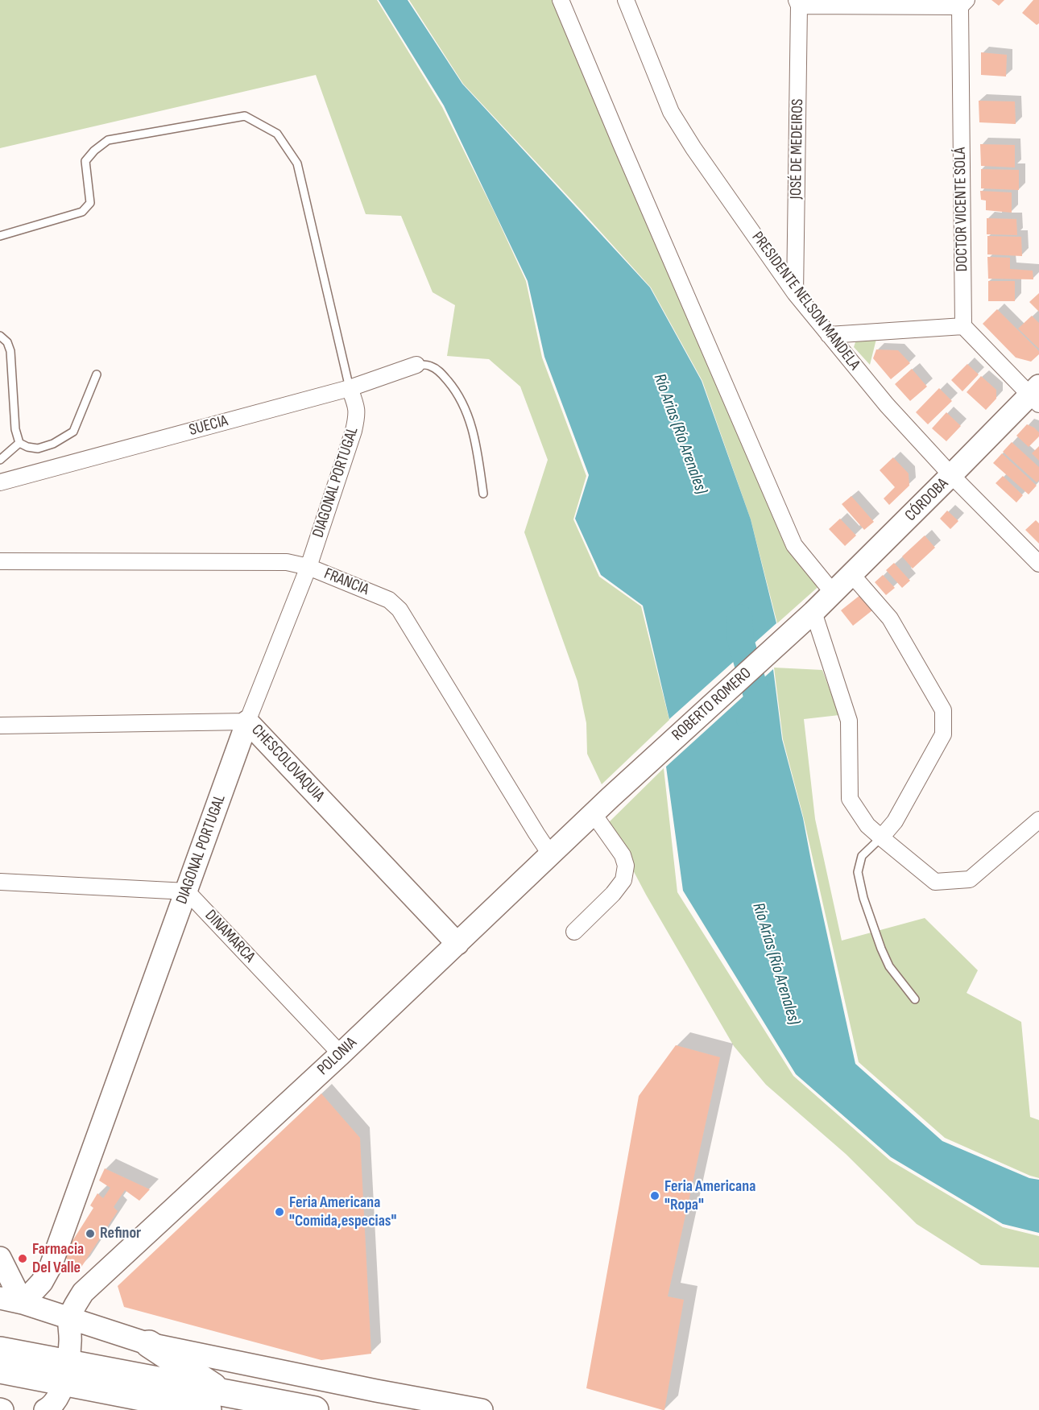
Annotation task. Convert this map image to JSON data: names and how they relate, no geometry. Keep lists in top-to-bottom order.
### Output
{
  "streets": {
    "main road": [
      "DIAGONAL PORTUGAL",
      "CÓRDOBA",
      "ROBERTO ROMERO",
      "CHESCOLOVAQUIA",
      "POLONIA"
    ],
    "street": [
      "JOSÉ DE MEDEIROS",
      "DOCTOR VICENTE SOLÁ",
      "PRESIDENTE NELSON MANDELA",
      "SUECIA",
      "FRANCIA",
      "DINAMARCA"
    ]
  },
  "crossings": [
    ["JOSÉ DE MEDEIROS", "PRESIDENTE NELSON MANDELA"],
    ["PRESIDENTE NELSON MANDELA", "CÓRDOBA"],
    ["SUECIA", "DIAGONAL PORTUGAL"],
    ["DIAGONAL PORTUGAL", "FRANCIA"],
    ["DIAGONAL PORTUGAL", "CHESCOLOVAQUIA"],
    ["DIAGONAL PORTUGAL", "DINAMARCA"],
    ["CÓRDOBA", "ROBERTO ROMERO"],
    ["FRANCIA", "POLONIA"],
    ["ROBERTO ROMERO", "POLONIA"],
    ["CHESCOLOVAQUIA", "POLONIA"],
    ["DINAMARCA", "POLONIA"]
  ],
  "water": ["Río Arias (Río Arenales)"],
  "places": [
    "Feria Americana \"Ropa\"",
    "Feria Americana \"Comida,especias\"",
    "Refinor",
    "Farmacia Del Valle"
  ]
}
